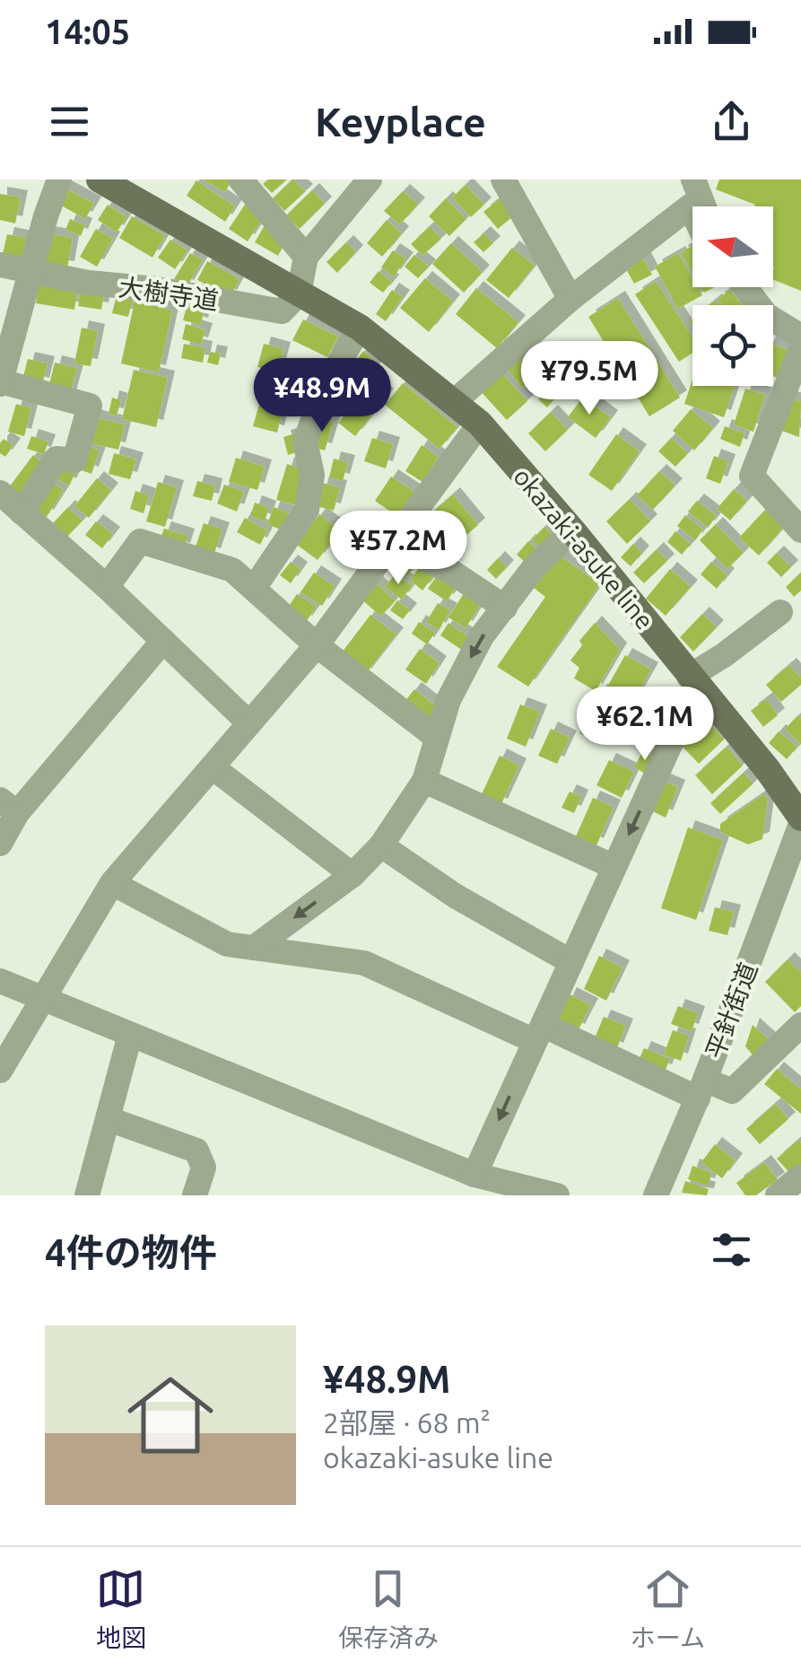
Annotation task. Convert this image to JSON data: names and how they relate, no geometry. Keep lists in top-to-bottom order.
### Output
{
  "streets": {
    "main road": ["okazaki-asuke line"],
    "street": ["大樹寺道", "平針街道"]
  },
  "crossings": [
    ["大樹寺道", "okazaki-asuke line"],
    ["okazaki-asuke line", "平針街道"]
  ],
  "north": "left",
  "page": {
    "status": "14:05",
    "header": "Keyplace",
    "price": [
      "¥79.5M",
      "¥48.9M",
      "¥57.2M",
      "¥62.1M"
    ],
    "heading": "4件の物件",
    "list": [
      {
        "name": "¥48.9M",
        "note": "2部屋 · 68 m² · okazaki-asuke line"
      }
    ],
    "tabs": ["地図", "保存済み", "ホーム"]
  }
}
